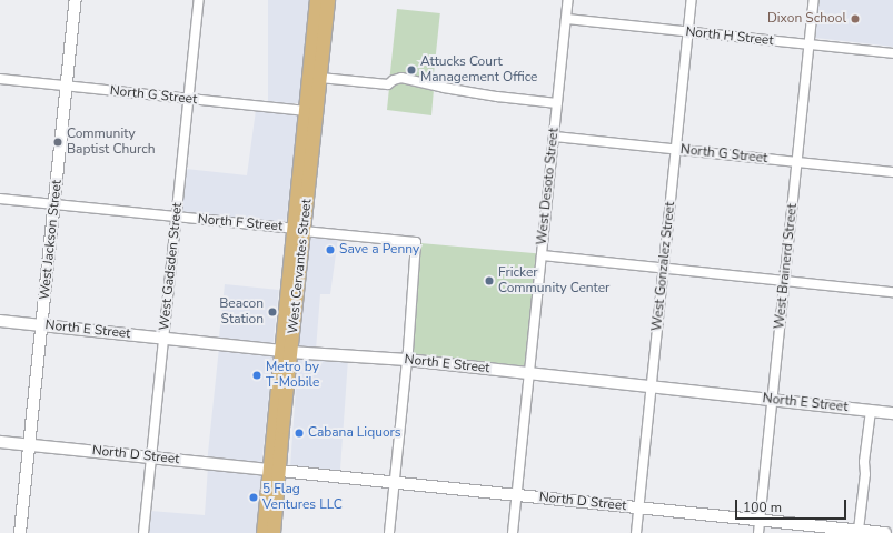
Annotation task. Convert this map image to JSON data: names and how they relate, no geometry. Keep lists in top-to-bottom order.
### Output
{
  "streets": {
    "main road": ["West Cervantes Street"],
    "street": [
      "North H Street",
      "North G Street",
      "West Desoto Street",
      "North F Street",
      "West Jackson Street",
      "West Gadsden Street",
      "West Gonzalez Street",
      "West Brainerd Street",
      "North E Street",
      "North D Street"
    ]
  },
  "crossings": [
    ["North H Street", "West Desoto Street"],
    ["North H Street", "West Gonzalez Street"],
    ["North H Street", "West Brainerd Street"],
    ["North G Street", "West Desoto Street"],
    ["North G Street", "West Jackson Street"],
    ["North G Street", "West Gadsden Street"],
    ["North G Street", "West Cervantes Street"],
    ["North G Street", "West Gonzalez Street"],
    ["North G Street", "West Brainerd Street"],
    ["West Desoto Street", "North E Street"],
    ["West Desoto Street", "North D Street"],
    ["North F Street", "West Jackson Street"],
    ["North F Street", "West Gadsden Street"],
    ["North F Street", "West Cervantes Street"],
    ["North F Street", "North E Street"],
    ["West Jackson Street", "North E Street"],
    ["West Jackson Street", "North D Street"],
    ["West Gadsden Street", "North E Street"],
    ["West Gadsden Street", "North D Street"],
    ["West Cervantes Street", "North E Street"],
    ["West Cervantes Street", "North D Street"],
    ["West Gonzalez Street", "North E Street"],
    ["West Gonzalez Street", "North D Street"],
    ["West Brainerd Street", "North E Street"],
    ["West Brainerd Street", "North D Street"]
  ],
  "places": [
    "Dixon School",
    "Attucks Court Management Office",
    "Community Baptist Church",
    "Save a Penny",
    "Fricker Community Center",
    "Beacon Station",
    "Metro by T-Mobile",
    "Cabana Liquors",
    "5 Flag Ventures LLC"
  ],
  "scale_bar": "100 m"
}
